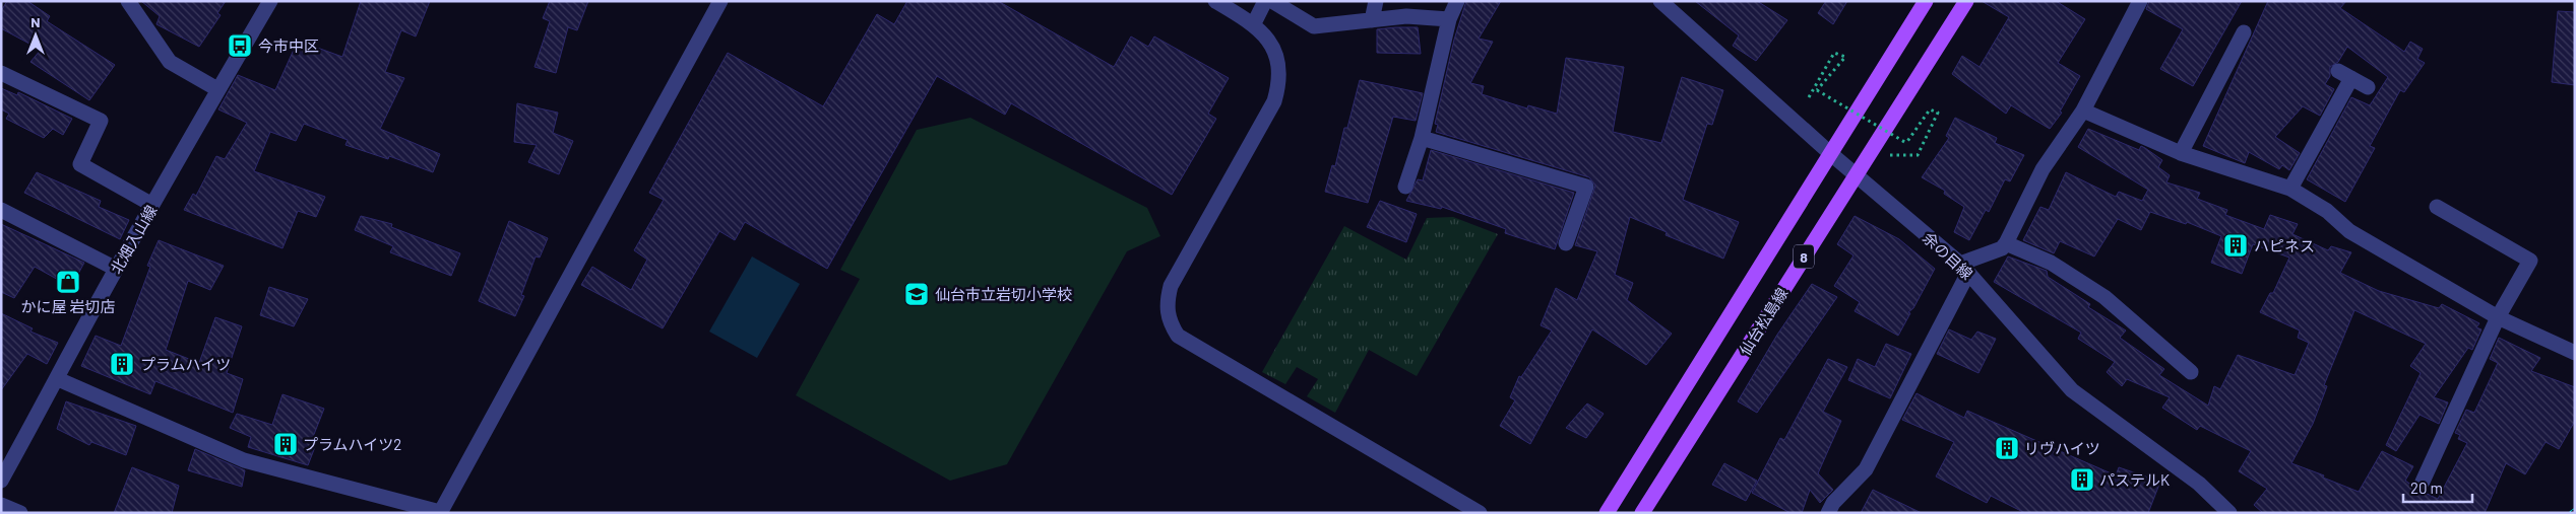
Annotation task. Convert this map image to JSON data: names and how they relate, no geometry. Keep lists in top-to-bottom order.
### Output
{
  "streets": {
    "main road": ["8", "仙台松島線"],
    "street": ["北畑入山線", "余の目線"]
  },
  "crossings": [
    ["余の目線", "仙台松島線"]
  ],
  "places": {
    "bus stop": ["今市中区"],
    "building": [
      "ハピネス",
      "プラムハイツ",
      "プラムハイツ2",
      "リヴハイツ",
      "パステルK"
    ],
    "shop": ["かに屋 岩切店"],
    "school or university": ["仙台市立岩切小学校"]
  },
  "scale_bar": "20 m",
  "north": "top"
}
